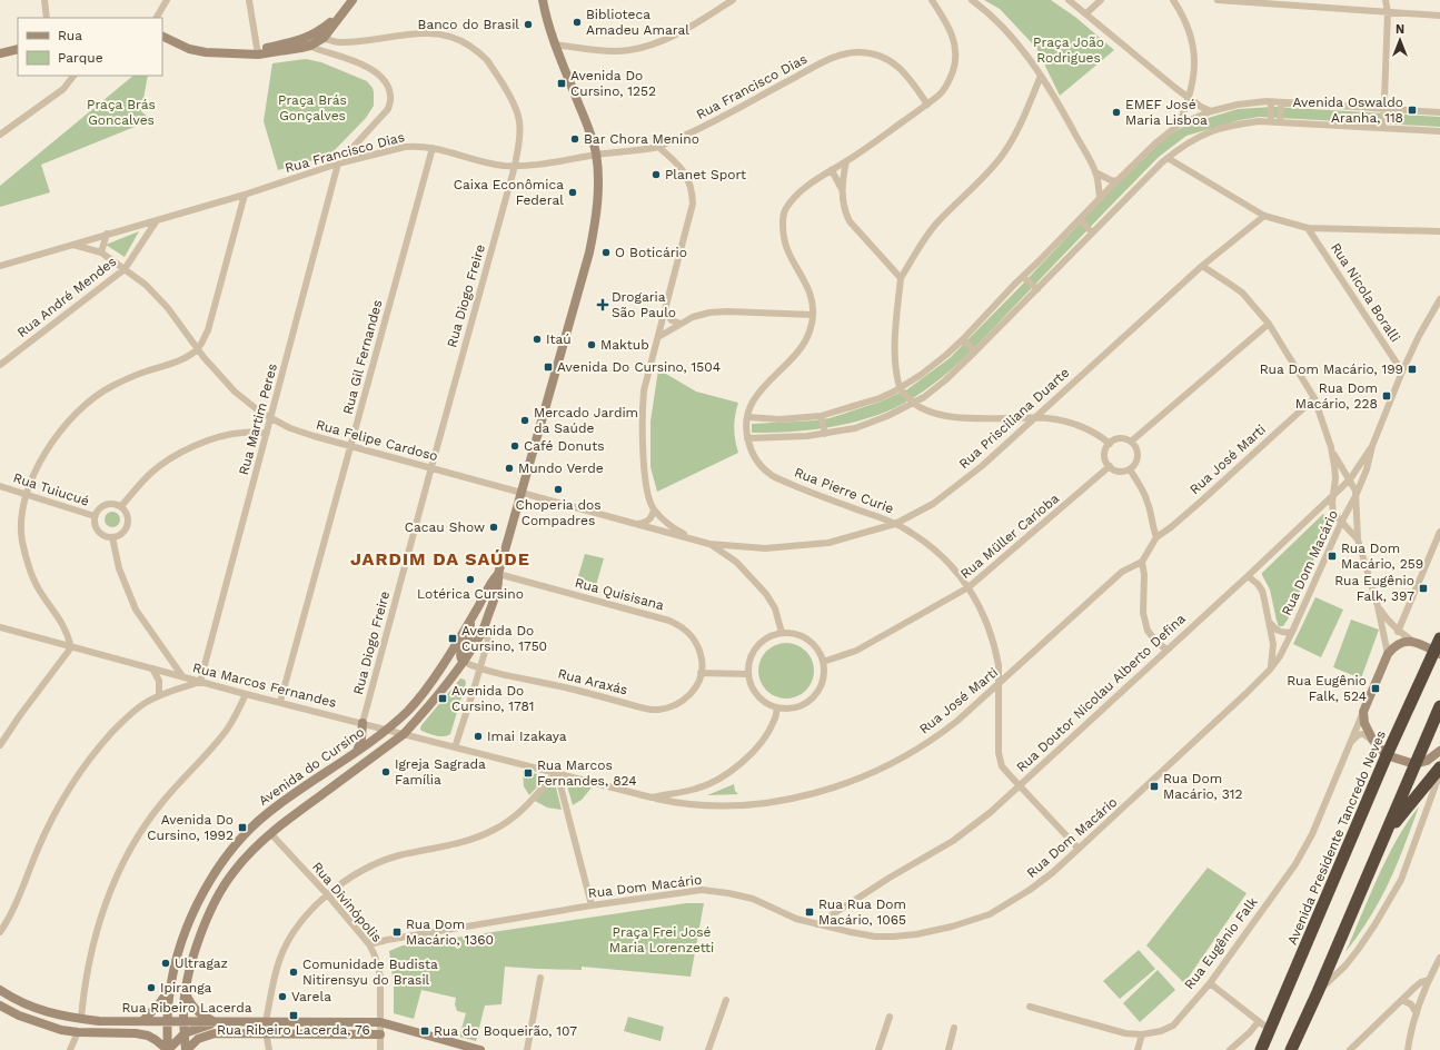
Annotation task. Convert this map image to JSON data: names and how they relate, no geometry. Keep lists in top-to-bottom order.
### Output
{
  "streets": {
    "highway": ["Avenida Presidente Tancredo Neves"],
    "main road": ["Avenida do Cursino", "Rua Eugênio Falk", "Rua Ribeiro Lacerda"],
    "street": [
      "Rua Francisco Dias",
      "Rua Nicola Boralli",
      "Rua Diogo Freire",
      "Rua André Mendes",
      "Rua Gil Fernandes",
      "Rua Prisciliana Duarte",
      "Rua Martim Peres",
      "Rua Felipe Cardoso",
      "Rua José Marti",
      "Rua Tuiucué",
      "Rua Pierre Curie",
      "Rua Müller Carioba",
      "Rua Dom Macário",
      "Rua Quisisana",
      "Rua Araxás",
      "Rua Marcos Fernandes",
      "Rua Doutor Nicolau Alberto Defina",
      "Rua Divinópolis"
    ]
  },
  "crossings": [
    ["Rua Francisco Dias", "Rua Diogo Freire"],
    ["Rua Francisco Dias", "Rua André Mendes"],
    ["Rua Francisco Dias", "Rua Gil Fernandes"],
    ["Rua Francisco Dias", "Rua Martim Peres"],
    ["Rua Francisco Dias", "Rua Felipe Cardoso"],
    ["Rua Francisco Dias", "Rua Pierre Curie"],
    ["Rua Francisco Dias", "Avenida do Cursino"],
    ["Rua Nicola Boralli", "Rua Dom Macário"],
    ["Rua Diogo Freire", "Rua Felipe Cardoso"],
    ["Rua Diogo Freire", "Rua Marcos Fernandes"],
    ["Rua André Mendes", "Rua Felipe Cardoso"],
    ["Rua Gil Fernandes", "Rua Felipe Cardoso"],
    ["Rua Gil Fernandes", "Rua Marcos Fernandes"],
    ["Rua Prisciliana Duarte", "Rua Felipe Cardoso"],
    ["Rua Prisciliana Duarte", "Rua Pierre Curie"],
    ["Rua Martim Peres", "Rua Felipe Cardoso"],
    ["Rua Martim Peres", "Rua Marcos Fernandes"],
    ["Rua Felipe Cardoso", "Rua Müller Carioba"],
    ["Rua Felipe Cardoso", "Rua Marcos Fernandes"],
    ["Rua Felipe Cardoso", "Avenida do Cursino"],
    ["Rua José Marti", "Rua Pierre Curie"],
    ["Rua José Marti", "Rua Marcos Fernandes"],
    ["Rua Pierre Curie", "Rua Müller Carioba"],
    ["Rua Pierre Curie", "Rua Dom Macário"],
    ["Rua Pierre Curie", "Rua Doutor Nicolau Alberto Defina"],
    ["Rua Müller Carioba", "Rua Marcos Fernandes"],
    ["Rua Dom Macário", "Rua Doutor Nicolau Alberto Defina"],
    ["Rua Dom Macário", "Rua Divinópolis"],
    ["Rua Quisisana", "Rua Araxás"],
    ["Rua Quisisana", "Avenida do Cursino"],
    ["Rua Araxás", "Avenida do Cursino"],
    ["Rua Marcos Fernandes", "Avenida do Cursino"],
    ["Avenida do Cursino", "Rua Divinópolis"],
    ["Avenida do Cursino", "Rua Ribeiro Lacerda"],
    ["Rua Divinópolis", "Rua Ribeiro Lacerda"]
  ],
  "districts": ["JARDIM DA SAÚDE"],
  "parks": [
    "Praça João Rodrigues",
    "Praça Brás Gonçalves",
    "Praça Brás Goncalves",
    "Praça Frei José Maria Lorenzetti"
  ],
  "places": {
    "other": [
      "Biblioteca Amadeu Amaral",
      "Banco do Brasil",
      "EMEF José Maria Lisboa",
      "Bar Chora Menino",
      "Planet Sport",
      "Caixa Econômica Federal",
      "O Boticário",
      "Itaú",
      "Maktub",
      "Mercado Jardim da Saúde",
      "Café Donuts",
      "Mundo Verde",
      "Choperia dos Compadres",
      "Cacau Show",
      "Lotérica Cursino",
      "Imai Izakaya",
      "Igreja Sagrada Família",
      "Ultragaz",
      "Comunidade Budista Nitirensyu do Brasil",
      "Ipiranga",
      "Varela"
    ],
    "transit": [
      "Avenida Do Cursino, 1252",
      "Avenida Oswaldo Aranha, 118",
      "Avenida Do Cursino, 1504",
      "Rua Dom Macário, 199",
      "Rua Dom Macário, 228",
      "Rua Dom Macário, 259",
      "Rua Eugênio Falk, 397",
      "Avenida Do Cursino, 1750",
      "Rua Eugênio Falk, 524",
      "Avenida Do Cursino, 1781",
      "Rua Marcos Fernandes, 824",
      "Rua Dom Macário, 312",
      "Avenida Do Cursino, 1992",
      "Rua Rua Dom Macário, 1065",
      "Rua Dom Macário, 1360",
      "Rua Ribeiro Lacerda, 76",
      "Rua do Boqueirão, 107"
    ],
    "health": ["Drogaria São Paulo"]
  },
  "legend": ["Rua", "Parque"],
  "north": "top"
}
